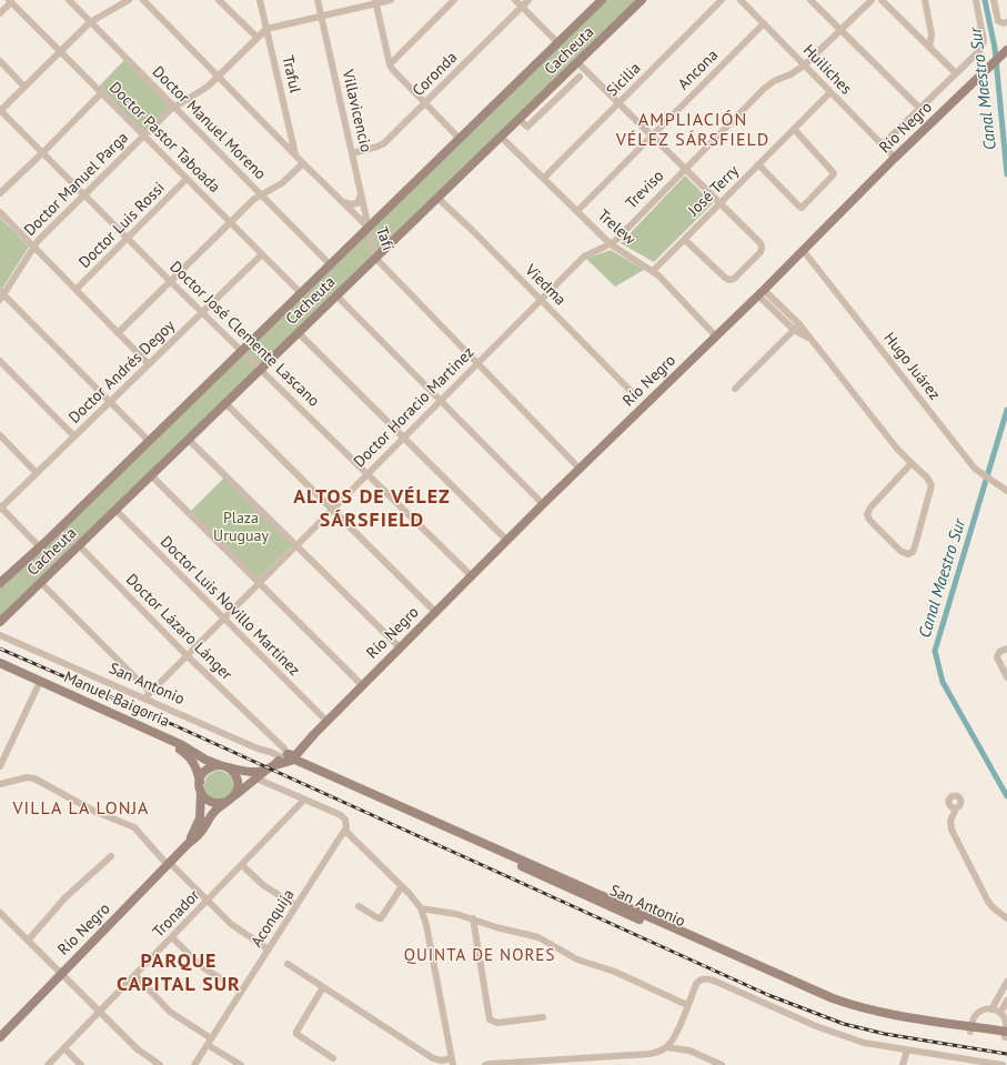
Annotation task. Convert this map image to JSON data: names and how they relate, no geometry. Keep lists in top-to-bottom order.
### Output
{
  "streets": {
    "street": [
      "Cacheuta",
      "Ancona",
      "Huiliches",
      "Traful",
      "Coronda",
      "Sicilia",
      "Villavicencio",
      "Doctor Manuel Moreno",
      "Río Negro",
      "Doctor Pastor Taboada",
      "Doctor Manuel Parga",
      "Treviso",
      "José Terry",
      "Doctor Luis Rossi",
      "Trelew",
      "Tafí",
      "Viedma",
      "Doctor José Clemente Lascano",
      "Hugo Juárez",
      "Doctor Andrés Degoy",
      "Doctor Horacio Martinez",
      "Doctor Luis Novillo Martínez",
      "Doctor Lázaro Lánger",
      "San Antonio",
      "Manuel Baigorria",
      "Tronador",
      "Aconquija"
    ]
  },
  "crossings": [
    ["Cacheuta", "Villavicencio"],
    ["Cacheuta", "Doctor Manuel Moreno"],
    ["Cacheuta", "Doctor Pastor Taboada"],
    ["Cacheuta", "Trelew"],
    ["Cacheuta", "Tafí"],
    ["Cacheuta", "Viedma"],
    ["Cacheuta", "Doctor José Clemente Lascano"],
    ["Cacheuta", "Doctor Luis Novillo Martínez"],
    ["Cacheuta", "Doctor Lázaro Lánger"],
    ["Ancona", "Huiliches"],
    ["Ancona", "Trelew"],
    ["Huiliches", "Río Negro"],
    ["Huiliches", "Treviso"],
    ["Huiliches", "José Terry"],
    ["Traful", "Doctor Manuel Parga"],
    ["Traful", "Tafí"],
    ["Coronda", "Villavicencio"],
    ["Sicilia", "Trelew"],
    ["Villavicencio", "Tafí"],
    ["Doctor Manuel Moreno", "Doctor Manuel Parga"],
    ["Río Negro", "Trelew"],
    ["Río Negro", "Tafí"],
    ["Río Negro", "Doctor José Clemente Lascano"],
    ["Río Negro", "Hugo Juárez"],
    ["Río Negro", "Doctor Luis Novillo Martínez"],
    ["Río Negro", "Doctor Lázaro Lánger"],
    ["Río Negro", "San Antonio"],
    ["Río Negro", "Manuel Baigorria"],
    ["Doctor Pastor Taboada", "Doctor Manuel Parga"],
    ["Doctor Pastor Taboada", "Doctor Luis Rossi"],
    ["Doctor Pastor Taboada", "Doctor Andrés Degoy"],
    ["Doctor Manuel Parga", "Tafí"],
    ["Doctor Manuel Parga", "Doctor José Clemente Lascano"],
    ["Treviso", "Trelew"],
    ["Treviso", "Doctor Horacio Martinez"],
    ["José Terry", "Trelew"],
    ["Doctor Luis Rossi", "Doctor José Clemente Lascano"],
    ["Tafí", "Doctor Horacio Martinez"],
    ["Viedma", "Doctor Horacio Martinez"],
    ["Doctor José Clemente Lascano", "Doctor Andrés Degoy"],
    ["Doctor José Clemente Lascano", "Doctor Horacio Martinez"],
    ["Doctor Horacio Martinez", "Doctor Luis Novillo Martínez"],
    ["Doctor Horacio Martinez", "Doctor Lázaro Lánger"],
    ["Doctor Horacio Martinez", "San Antonio"],
    ["Doctor Lázaro Lánger", "San Antonio"]
  ],
  "districts": [
    "AMPLIACIÓN VÉLEZ SÁRSFIELD",
    "ALTOS DE VÉLEZ SÁRSFIELD",
    "VILLA LA LONJA",
    "QUINTA DE NORES",
    "PARQUE CAPITAL SUR"
  ],
  "water": ["Canal Maestro Sur"],
  "parks": ["Plaza Uruguay"]
}
